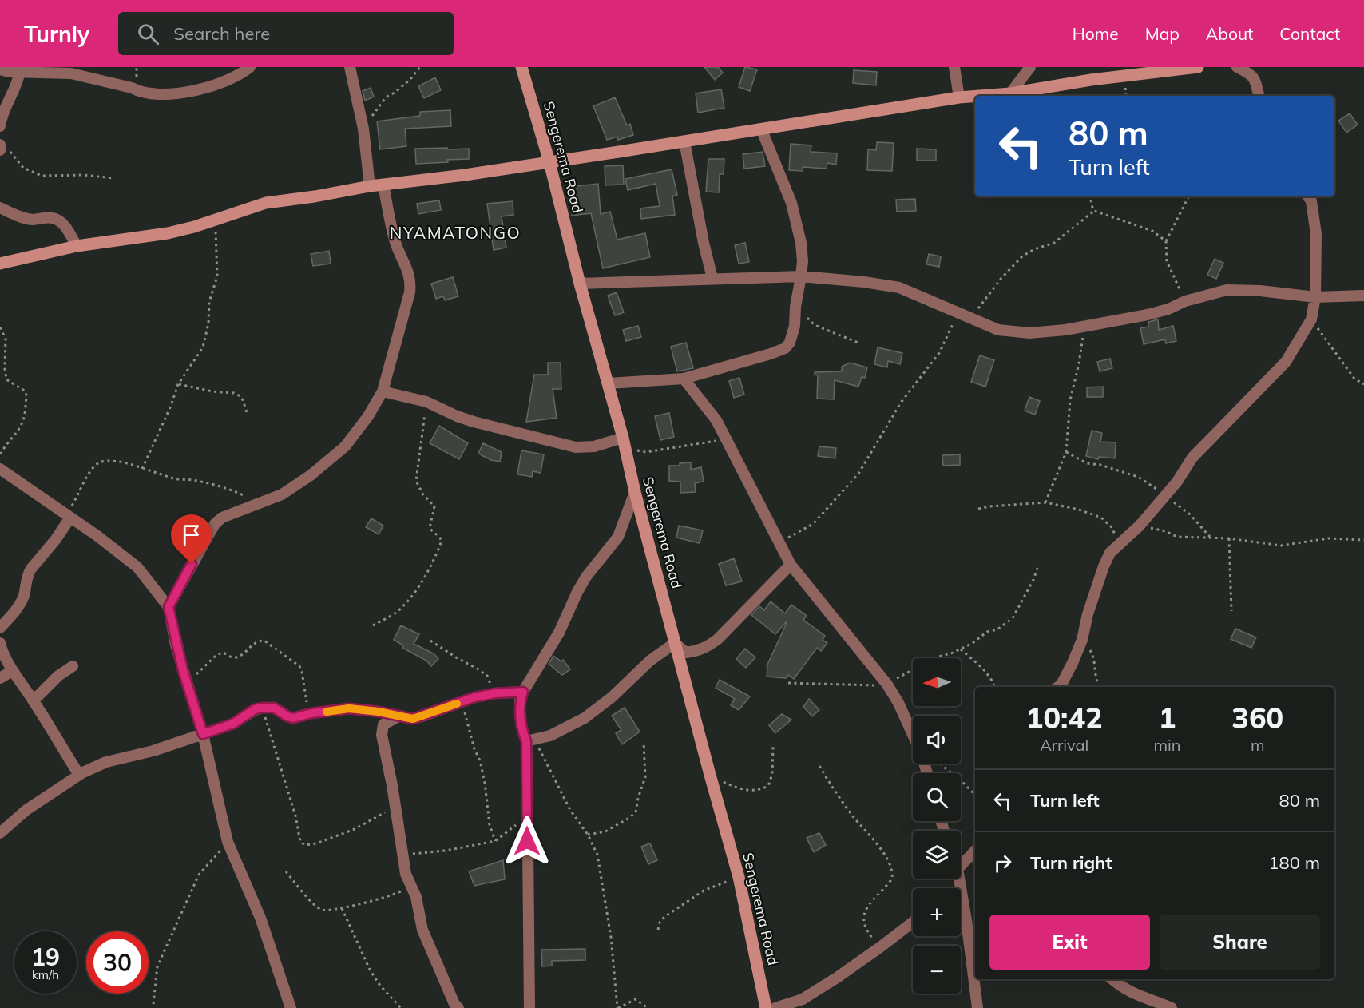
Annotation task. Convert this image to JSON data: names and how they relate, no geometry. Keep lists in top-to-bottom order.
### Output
{
  "streets": {
    "street": ["Sengerema Road"]
  },
  "districts": ["NYAMATONGO"],
  "north": "left",
  "page": {
    "header": "Turnly",
    "search": "Search here",
    "nav": [
      "Home",
      "Map",
      "About",
      "Contact"
    ],
    "turn": ["80 m", "Turn left"],
    "map_buttons": ["+", "−"],
    "eta": [
      "10:42",
      "Arrival",
      "1",
      "min",
      "360",
      "m"
    ],
    "list": [
      {
        "name": "Turn left",
        "value": "80 m"
      },
      {
        "name": "Turn right",
        "value": "180 m"
      }
    ],
    "buttons": ["Exit", "Share"],
    "speed": "19 km/h",
    "limit": "30"
  }
}
